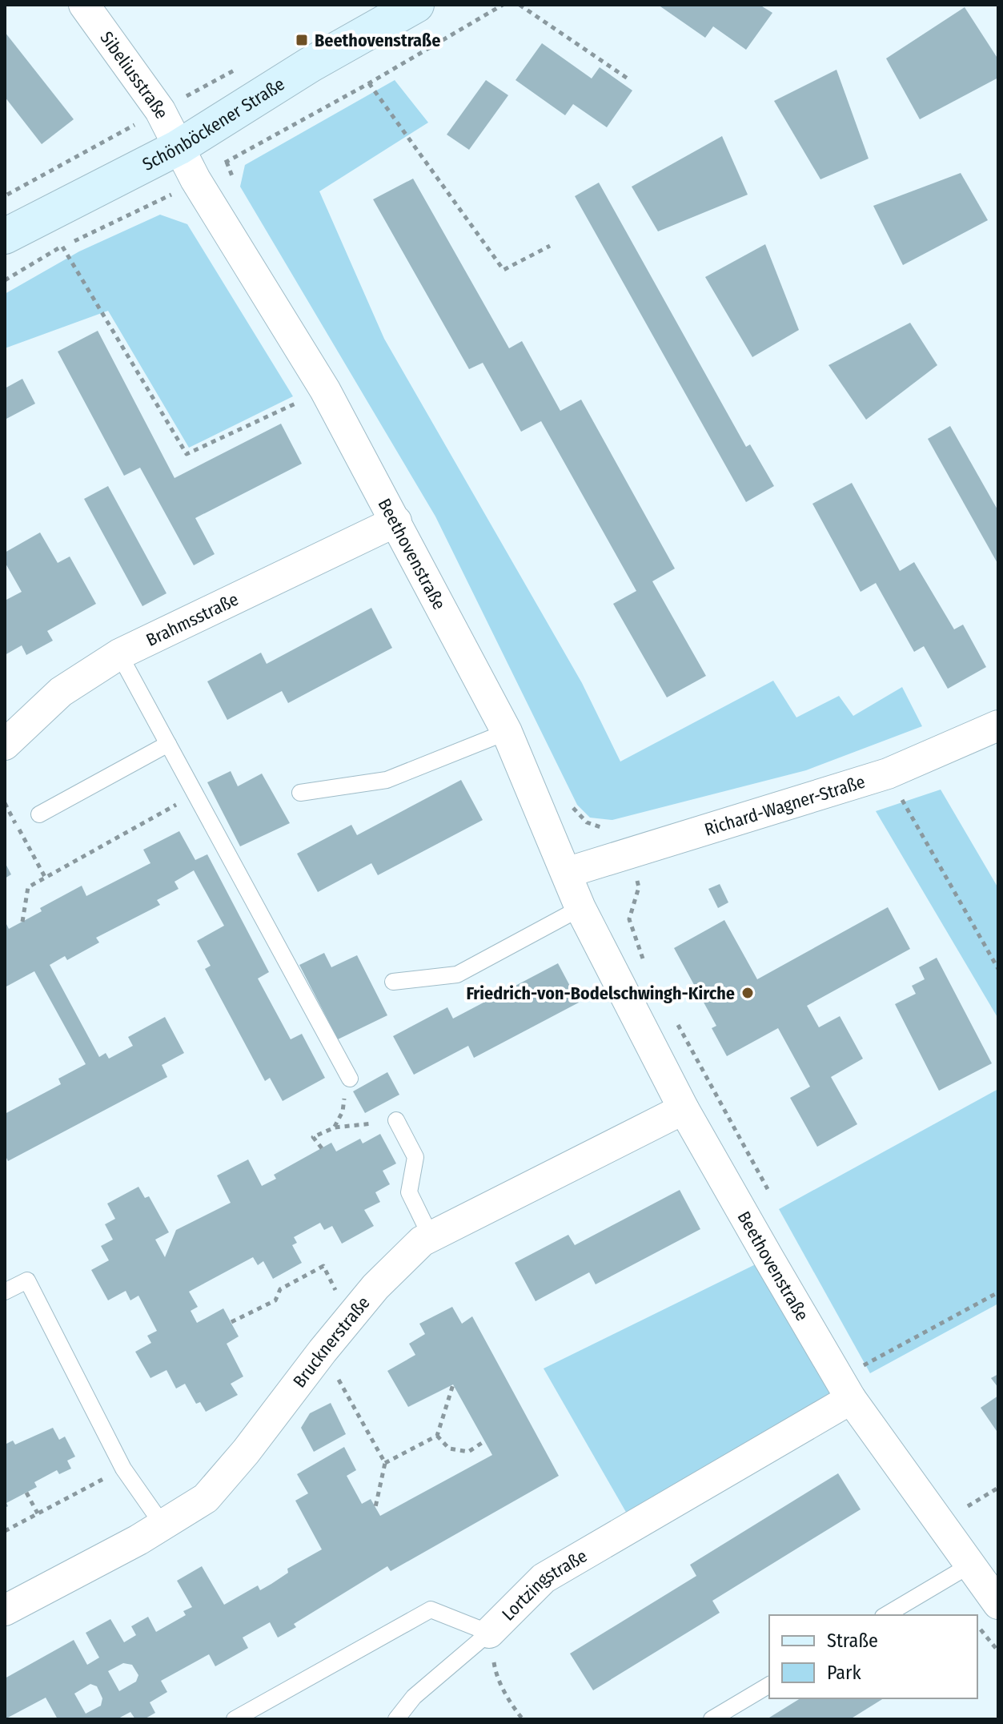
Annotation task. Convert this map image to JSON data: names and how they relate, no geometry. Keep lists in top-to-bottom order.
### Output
{
  "streets": {
    "main road": ["Schönböckener Straße"],
    "street": [
      "Sibeliusstraße",
      "Beethovenstraße",
      "Brahmsstraße",
      "Richard-Wagner-Straße",
      "Brucknerstraße",
      "Lortzingstraße"
    ]
  },
  "crossings": [
    ["Sibeliusstraße", "Schönböckener Straße"],
    ["Sibeliusstraße", "Beethovenstraße"],
    ["Schönböckener Straße", "Beethovenstraße"],
    ["Beethovenstraße", "Brahmsstraße"],
    ["Beethovenstraße", "Richard-Wagner-Straße"],
    ["Beethovenstraße", "Brucknerstraße"],
    ["Beethovenstraße", "Lortzingstraße"]
  ],
  "places": {
    "transit": ["Beethovenstraße"],
    "other": ["Friedrich-von-Bodelschwingh-Kirche"]
  },
  "legend": ["Straße", "Park"]
}
